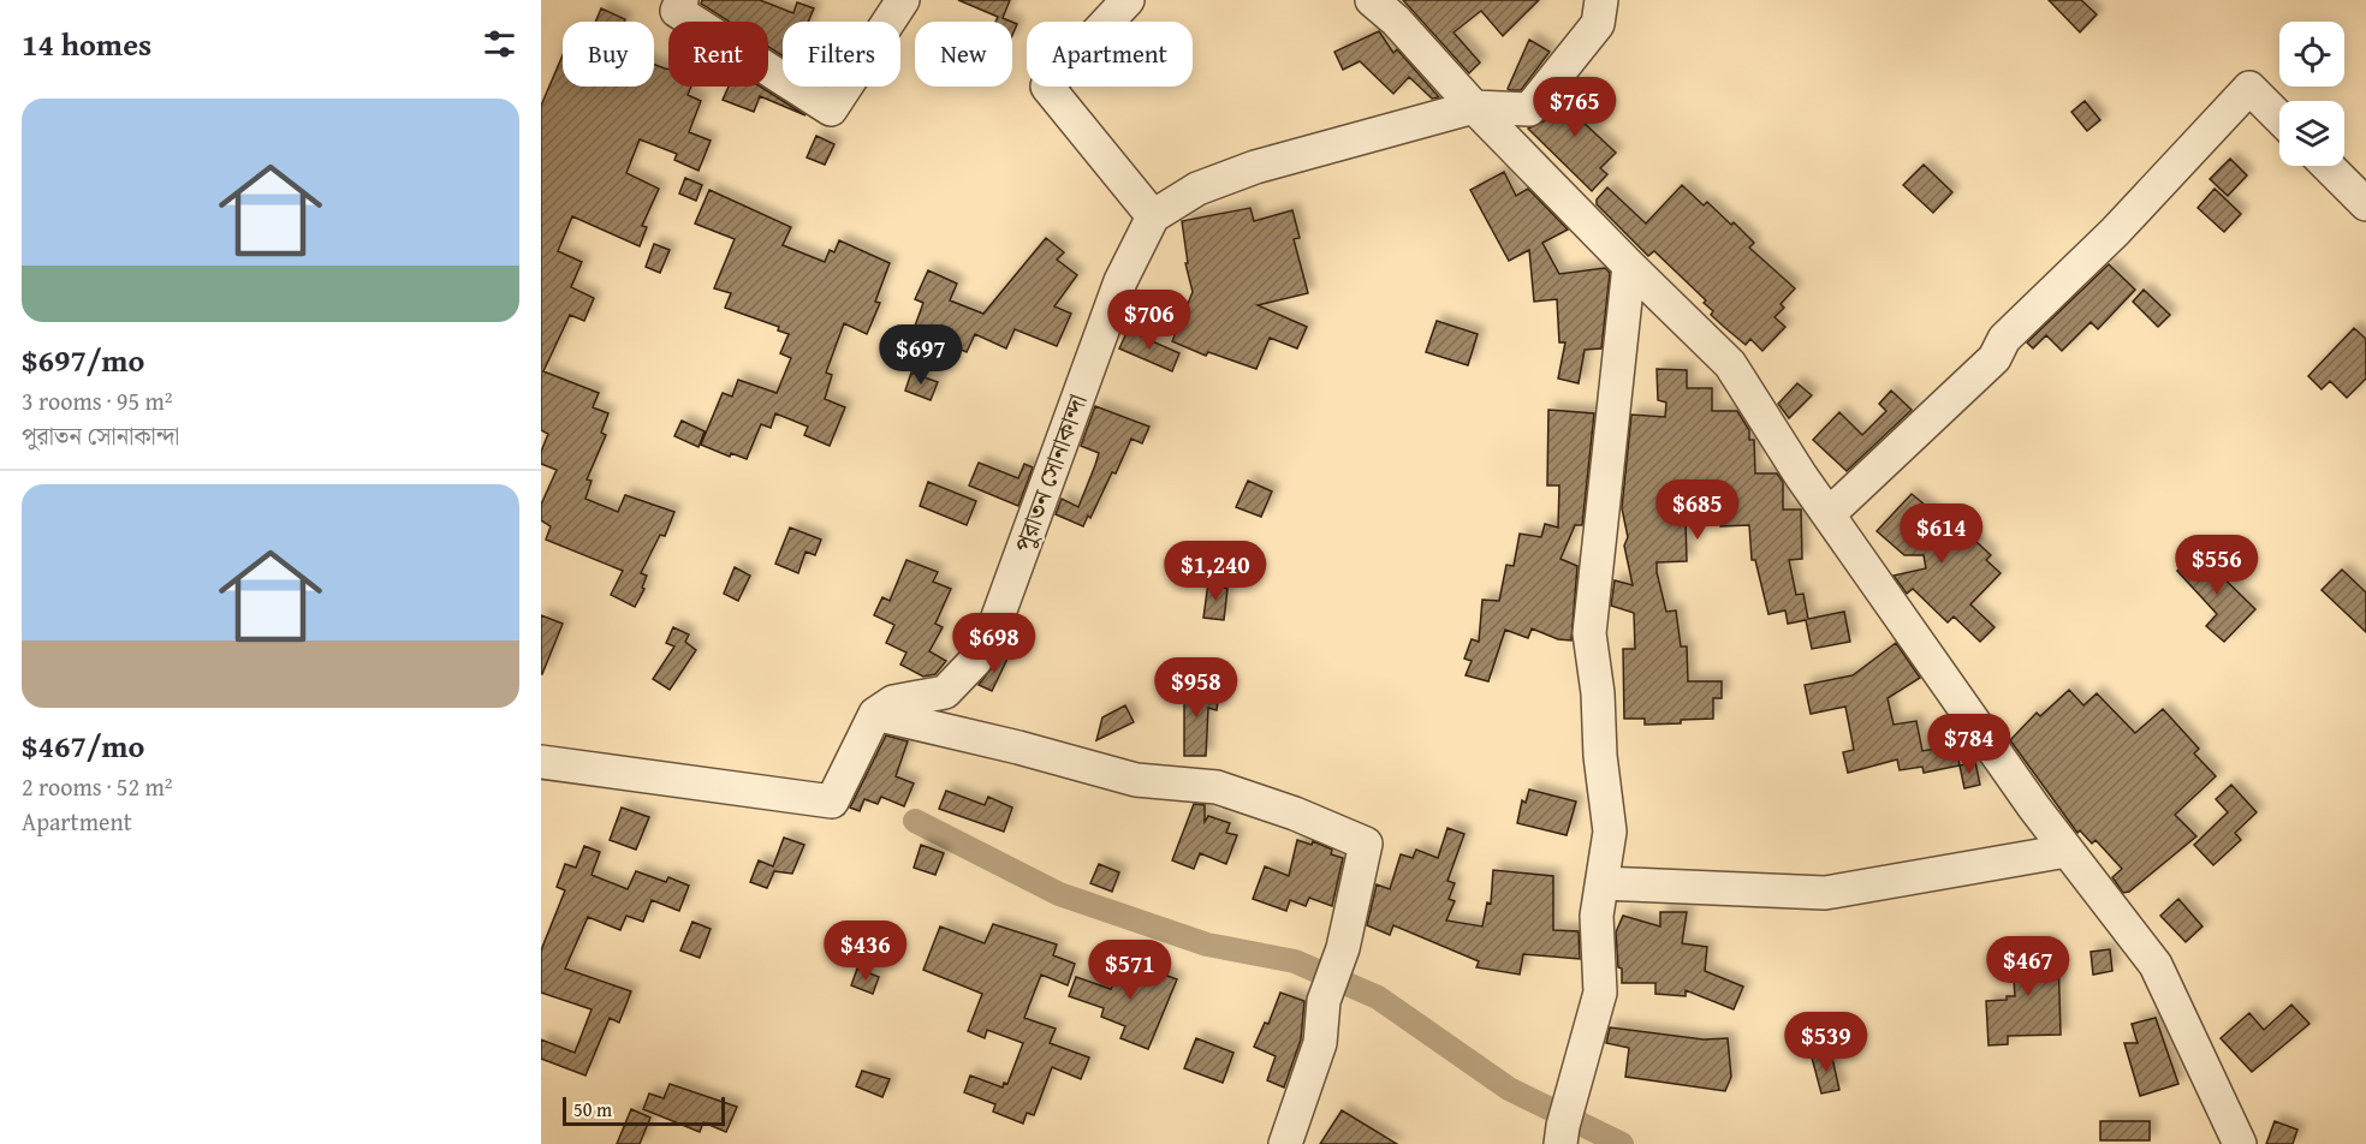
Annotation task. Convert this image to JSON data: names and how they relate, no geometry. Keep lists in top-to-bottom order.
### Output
{
  "streets": {
    "street": ["পুরাতন সোনাকান্দা"]
  },
  "scale_bar": "50 m",
  "page": {
    "heading": "14 homes",
    "chip": [
      "Buy",
      "Rent",
      "Filters",
      "New",
      "Apartment"
    ],
    "price": [
      "$765",
      "$706",
      "$697",
      "$685",
      "$614",
      "$556",
      "$1,240",
      "$698",
      "$958",
      "$784",
      "$436",
      "$467",
      "$571",
      "$539"
    ],
    "list": [
      {
        "name": "$697/mo",
        "note": "3 rooms · 95 m² · পুরাতন সোনাকান্দা"
      },
      {
        "name": "$467/mo",
        "note": "2 rooms · 52 m² · Apartment"
      }
    ],
    "scale": "50 m"
  }
}
